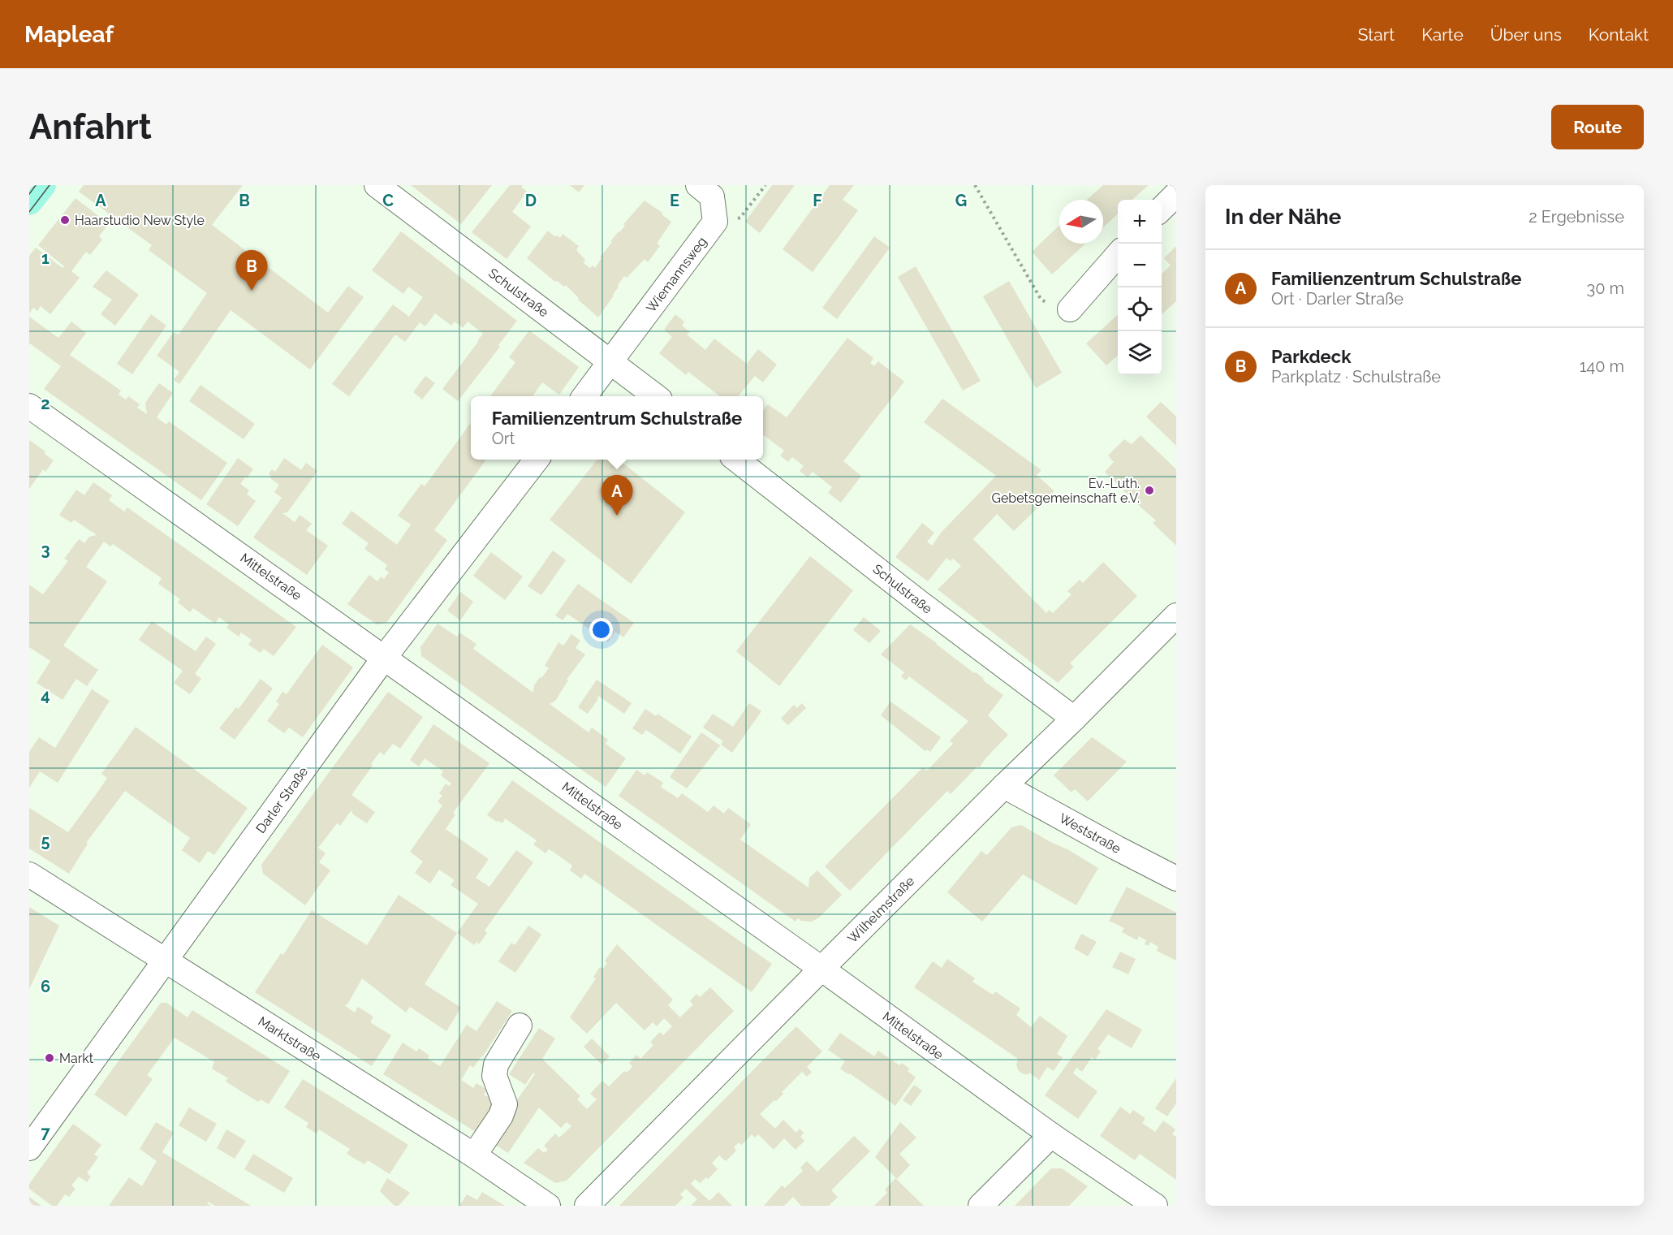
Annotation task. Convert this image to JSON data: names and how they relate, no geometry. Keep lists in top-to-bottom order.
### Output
{
  "streets": {
    "street": [
      "Wiemannsweg",
      "Schulstraße",
      "Mittelstraße",
      "Darler Straße",
      "Weststraße",
      "Wilhelmstraße",
      "Marktstraße"
    ]
  },
  "crossings": [
    ["Wiemannsweg", "Schulstraße"],
    ["Schulstraße", "Wilhelmstraße"],
    ["Mittelstraße", "Darler Straße"],
    ["Mittelstraße", "Wilhelmstraße"],
    ["Darler Straße", "Marktstraße"],
    ["Weststraße", "Wilhelmstraße"]
  ],
  "places": ["Haarstudio New Style", "Ev.-Luth. Gebetsgemeinschaft e.V.", "Markt"],
  "north": "left",
  "page": {
    "header": "Mapleaf",
    "nav": [
      "Start",
      "Karte",
      "Über uns",
      "Kontakt"
    ],
    "buttons": "Route",
    "title": "Anfahrt",
    "heading": ["In der Nähe", "2 Ergebnisse"],
    "map_buttons": ["+", "−"],
    "list": [
      {
        "mark": "A",
        "name": "Familienzentrum Schulstraße",
        "note": "Ort · Darler Straße",
        "value": "30 m"
      },
      {
        "mark": "B",
        "name": "Parkdeck",
        "note": "Parkplatz · Schulstraße",
        "value": "140 m"
      }
    ],
    "pins": ["B", "A"],
    "popup": ["Familienzentrum Schulstraße", "Ort"]
  },
  "grid": {
    "columns": [
      "A",
      "B",
      "C",
      "D",
      "E",
      "F",
      "G"
    ],
    "rows": [
      "1",
      "2",
      "3",
      "4",
      "5",
      "6",
      "7"
    ]
  }
}
